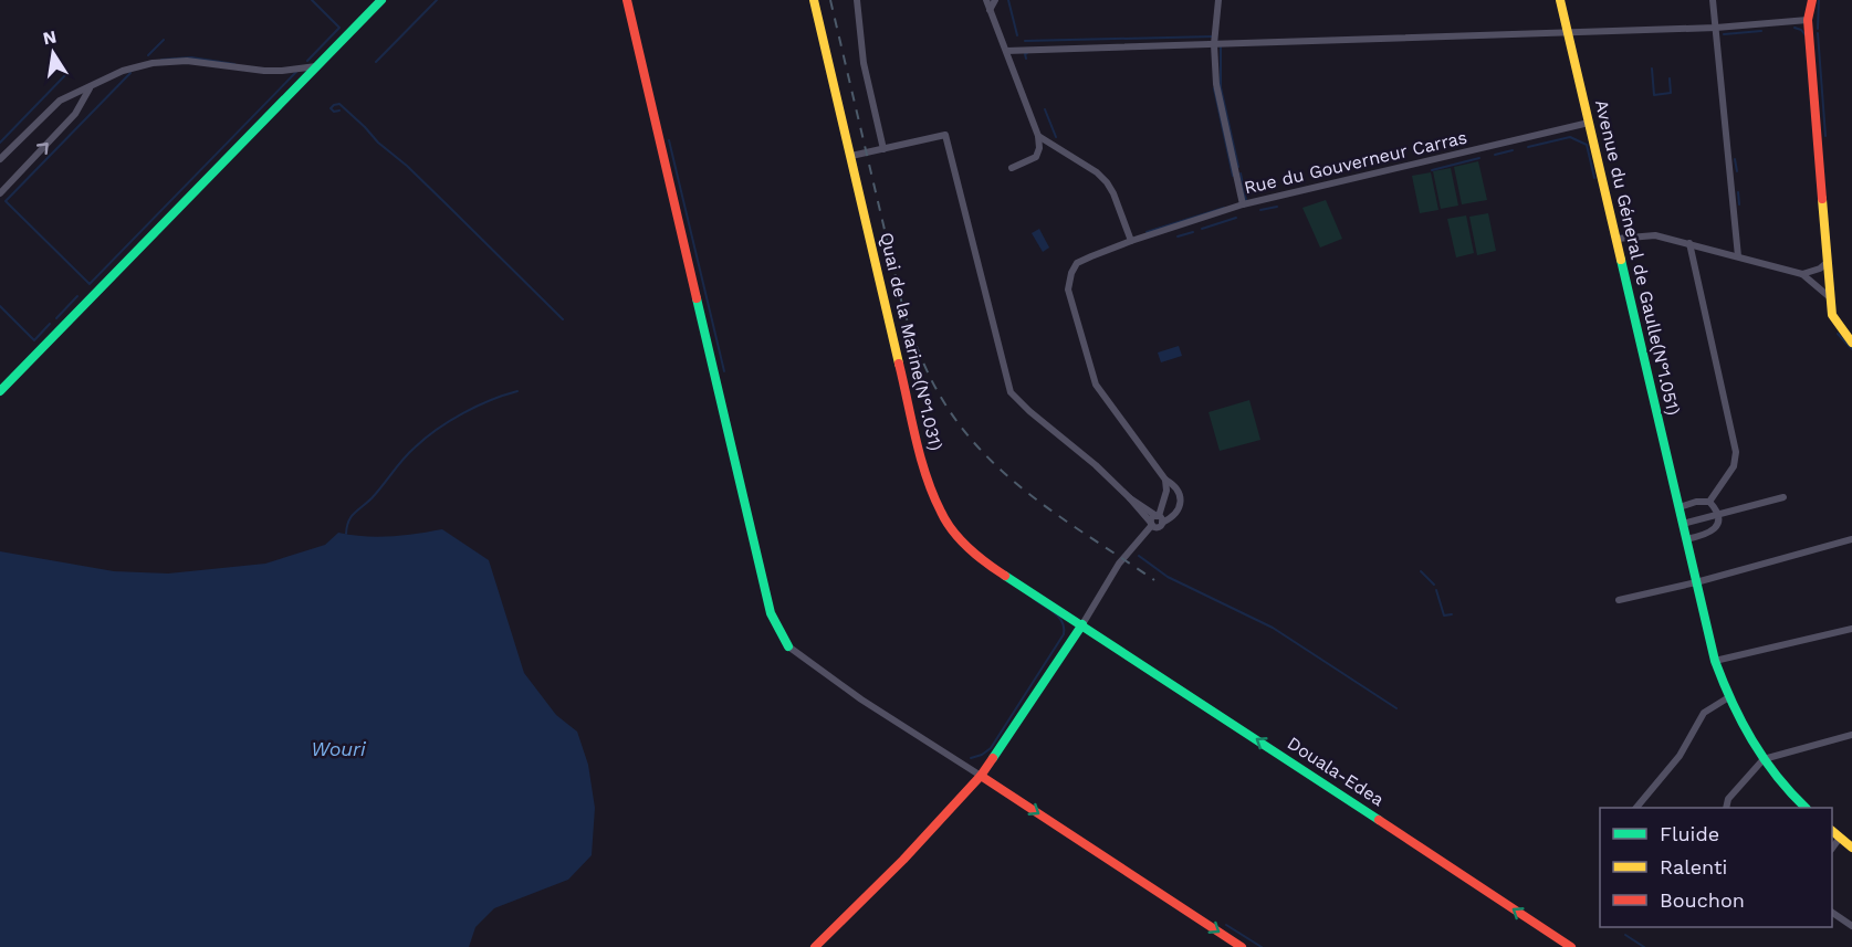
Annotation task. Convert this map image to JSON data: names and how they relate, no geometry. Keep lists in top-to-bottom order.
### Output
{
  "streets": {
    "main road": ["Avenue du Géneral de Gaulle(N°1.051)", "Quai de la Marine(N°1.031)", "Douala-Edea"],
    "street": ["Rue du Gouverneur Carras"]
  },
  "crossings": [
    ["Rue du Gouverneur Carras", "Avenue du Géneral de Gaulle(N°1.051)"],
    ["Quai de la Marine(N°1.031)", "Douala-Edea"]
  ],
  "one_way": ["Douala-Edea"],
  "water": ["Wouri"],
  "legend": ["Fluide", "Ralenti", "Bouchon"],
  "north": "top"
}
